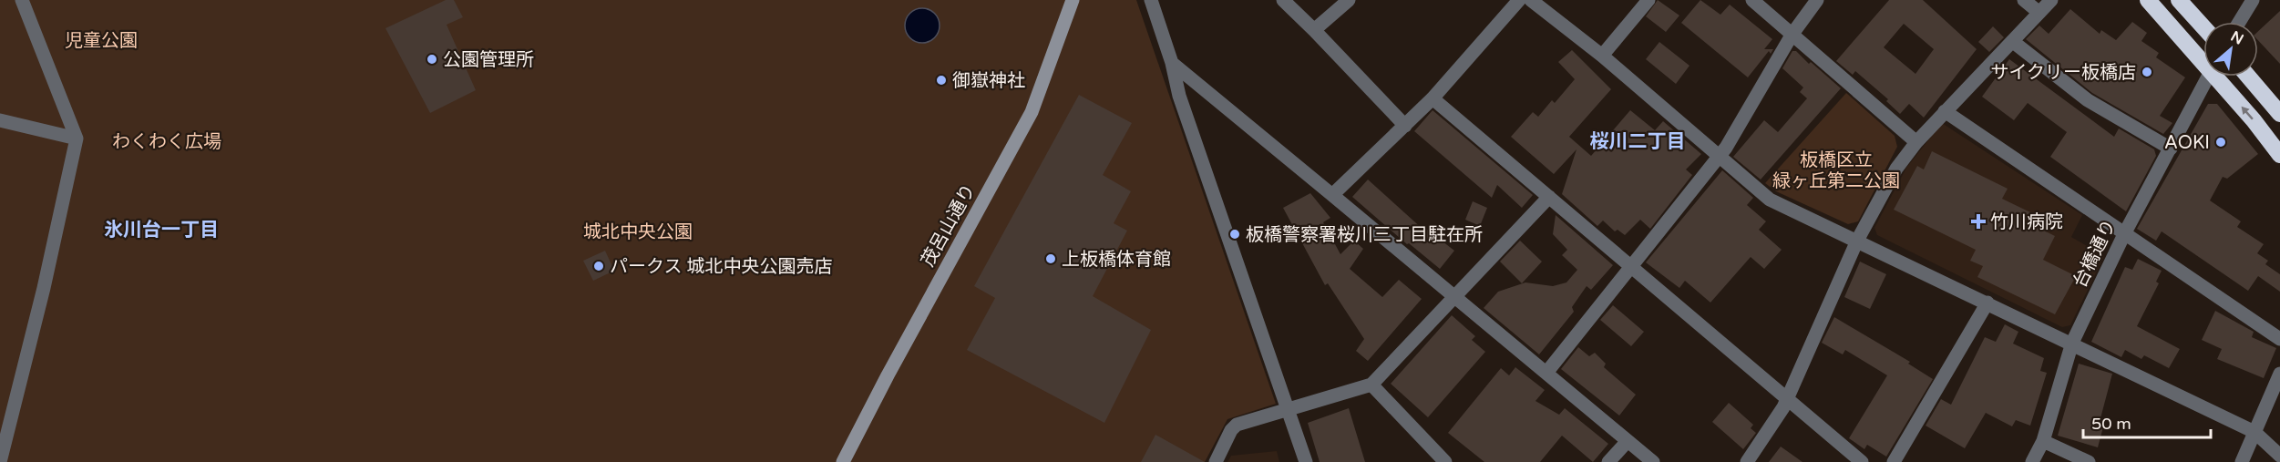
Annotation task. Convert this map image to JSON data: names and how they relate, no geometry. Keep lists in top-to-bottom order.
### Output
{
  "streets": {
    "street": ["茂呂山通り", "台橋通り"]
  },
  "districts": ["桜川二丁目", "氷川台一丁目"],
  "parks": [
    "児童公園",
    "わくわく広場",
    "板橋区立 緑ヶ丘第二公園",
    "城北中央公園"
  ],
  "places": {
    "other": [
      "公園管理所",
      "サイクリー板橋店",
      "御嶽神社",
      "AOKI",
      "板橋警察署桜川三丁目駐在所",
      "上板橋体育館",
      "パークス 城北中央公園売店"
    ],
    "health": ["竹川病院"]
  },
  "scale_bar": "50 m",
  "north": "top right"
}
